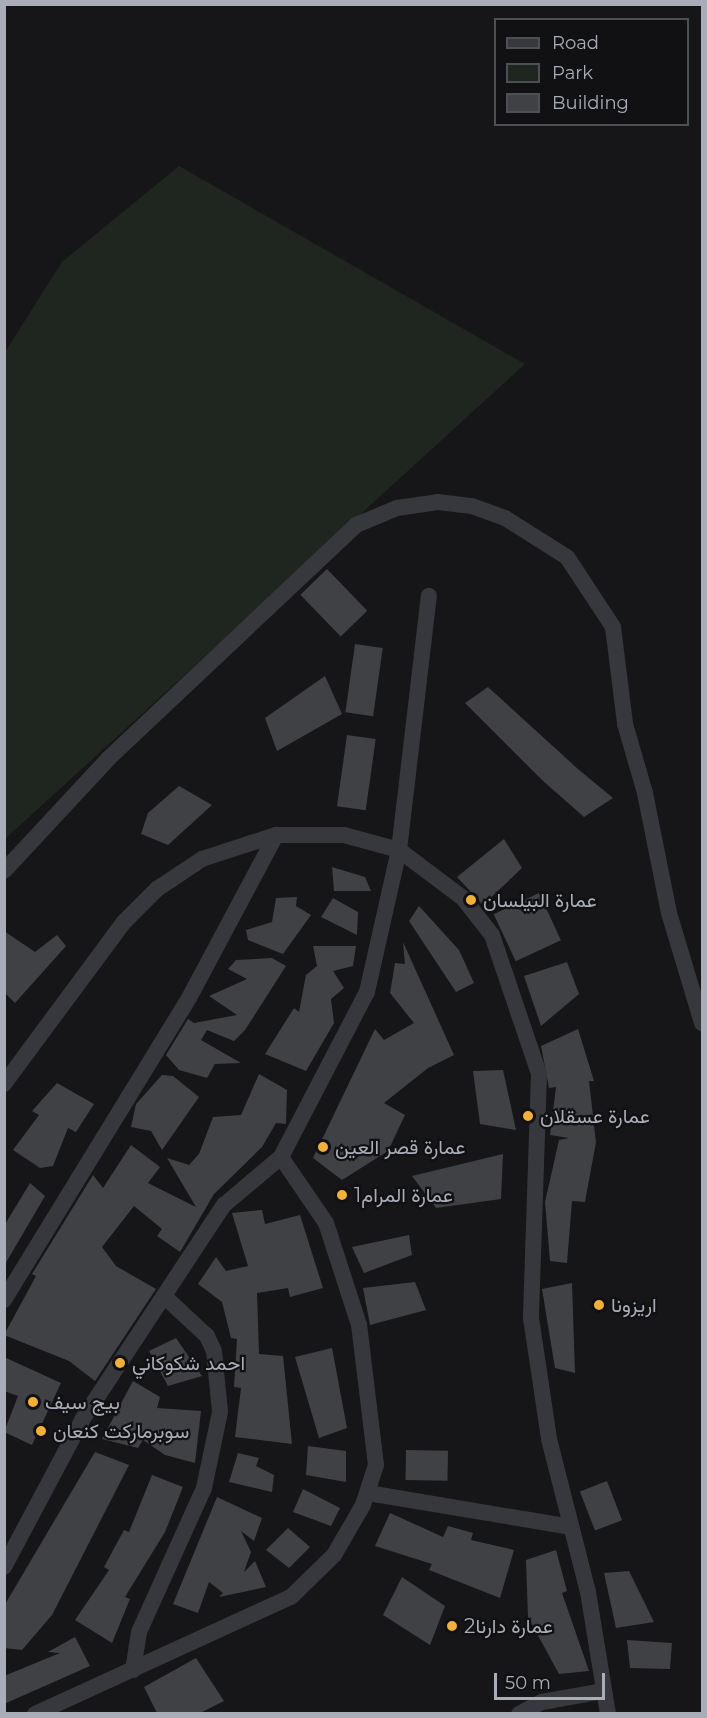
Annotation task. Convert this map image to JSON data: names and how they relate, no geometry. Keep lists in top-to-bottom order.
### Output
{
  "places": [
    "عمارة البيلسان",
    "عمارة عسقلان",
    "عمارة قصر العين",
    "عمارة المرام1",
    "اريزونا",
    "احمد شكوكاني",
    "بيج سيف",
    "سوبرماركت كنعان",
    "عمارة دارنا2"
  ],
  "legend": ["Road", "Park", "Building"],
  "scale_bar": "50 m"
}
